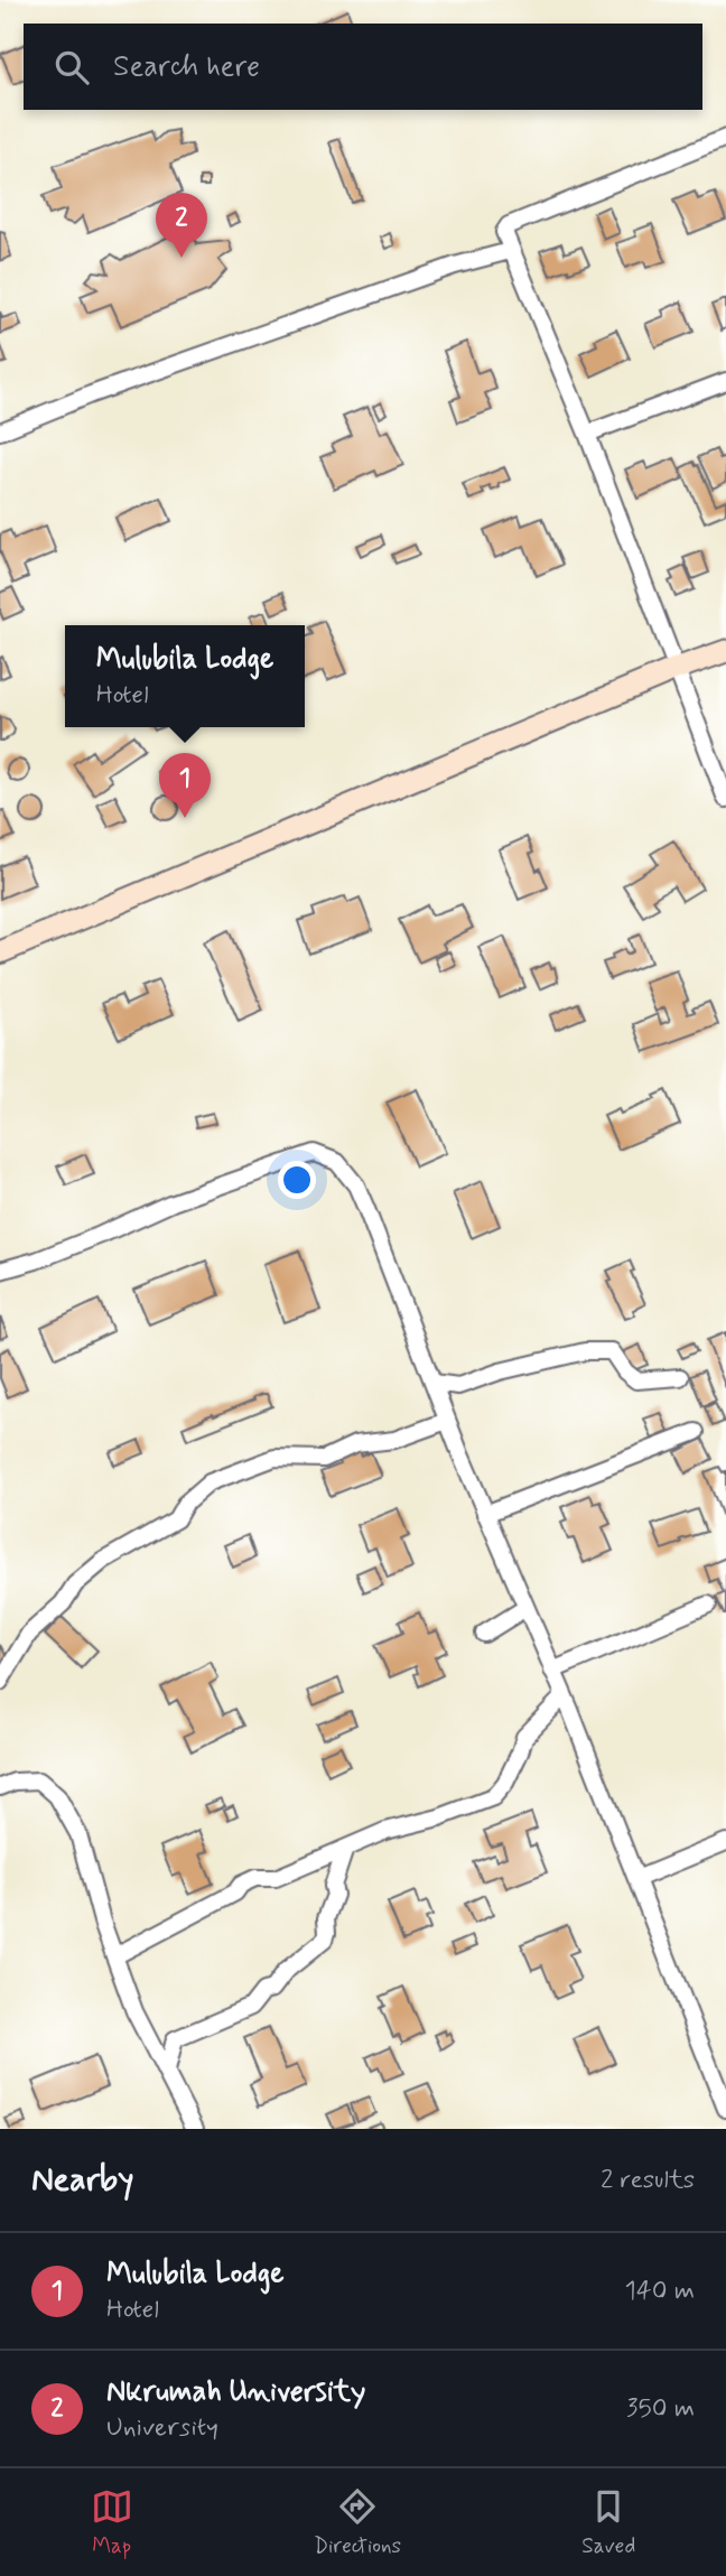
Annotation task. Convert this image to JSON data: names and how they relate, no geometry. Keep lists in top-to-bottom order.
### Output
{
  "page": {
    "search": "Search here",
    "pins": ["2", "1"],
    "popup": ["Mulubila Lodge", "Hotel"],
    "heading": ["Nearby", "2 results"],
    "list": [
      {
        "mark": "1",
        "name": "Mulubila Lodge",
        "note": "Hotel",
        "value": "140 m"
      },
      {
        "mark": "2",
        "name": "Nkrumah University",
        "note": "University",
        "value": "350 m"
      }
    ],
    "nav": ["Map", "Directions", "Saved"]
  }
}
